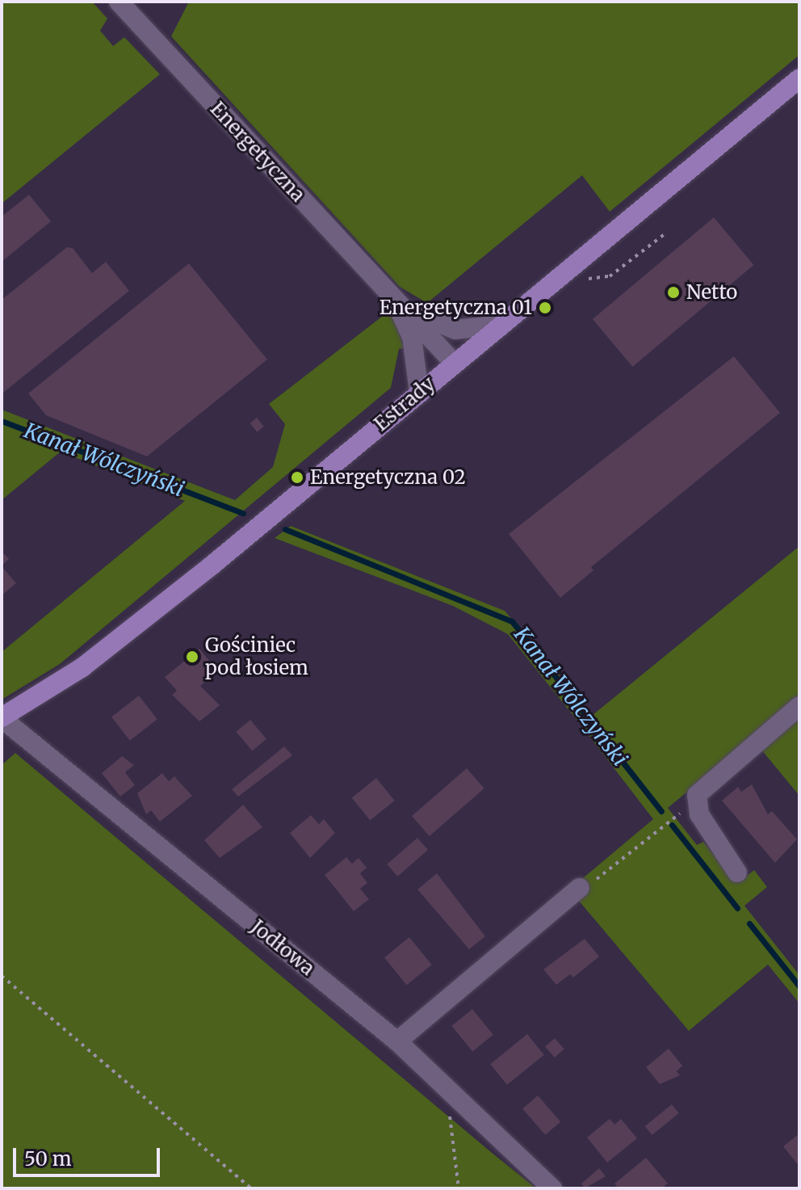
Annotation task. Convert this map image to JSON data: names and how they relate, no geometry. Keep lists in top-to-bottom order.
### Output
{
  "streets": {
    "main road": ["Estrady"],
    "street": ["Energetyczna", "Jodłowa"]
  },
  "crossings": [
    ["Energetyczna", "Estrady"],
    ["Estrady", "Jodłowa"]
  ],
  "water": ["Kanał Wólczyński"],
  "places": [
    "Netto",
    "Energetyczna 01",
    "Energetyczna 02",
    "Gościniec pod łosiem"
  ],
  "scale_bar": "50 m"
}
